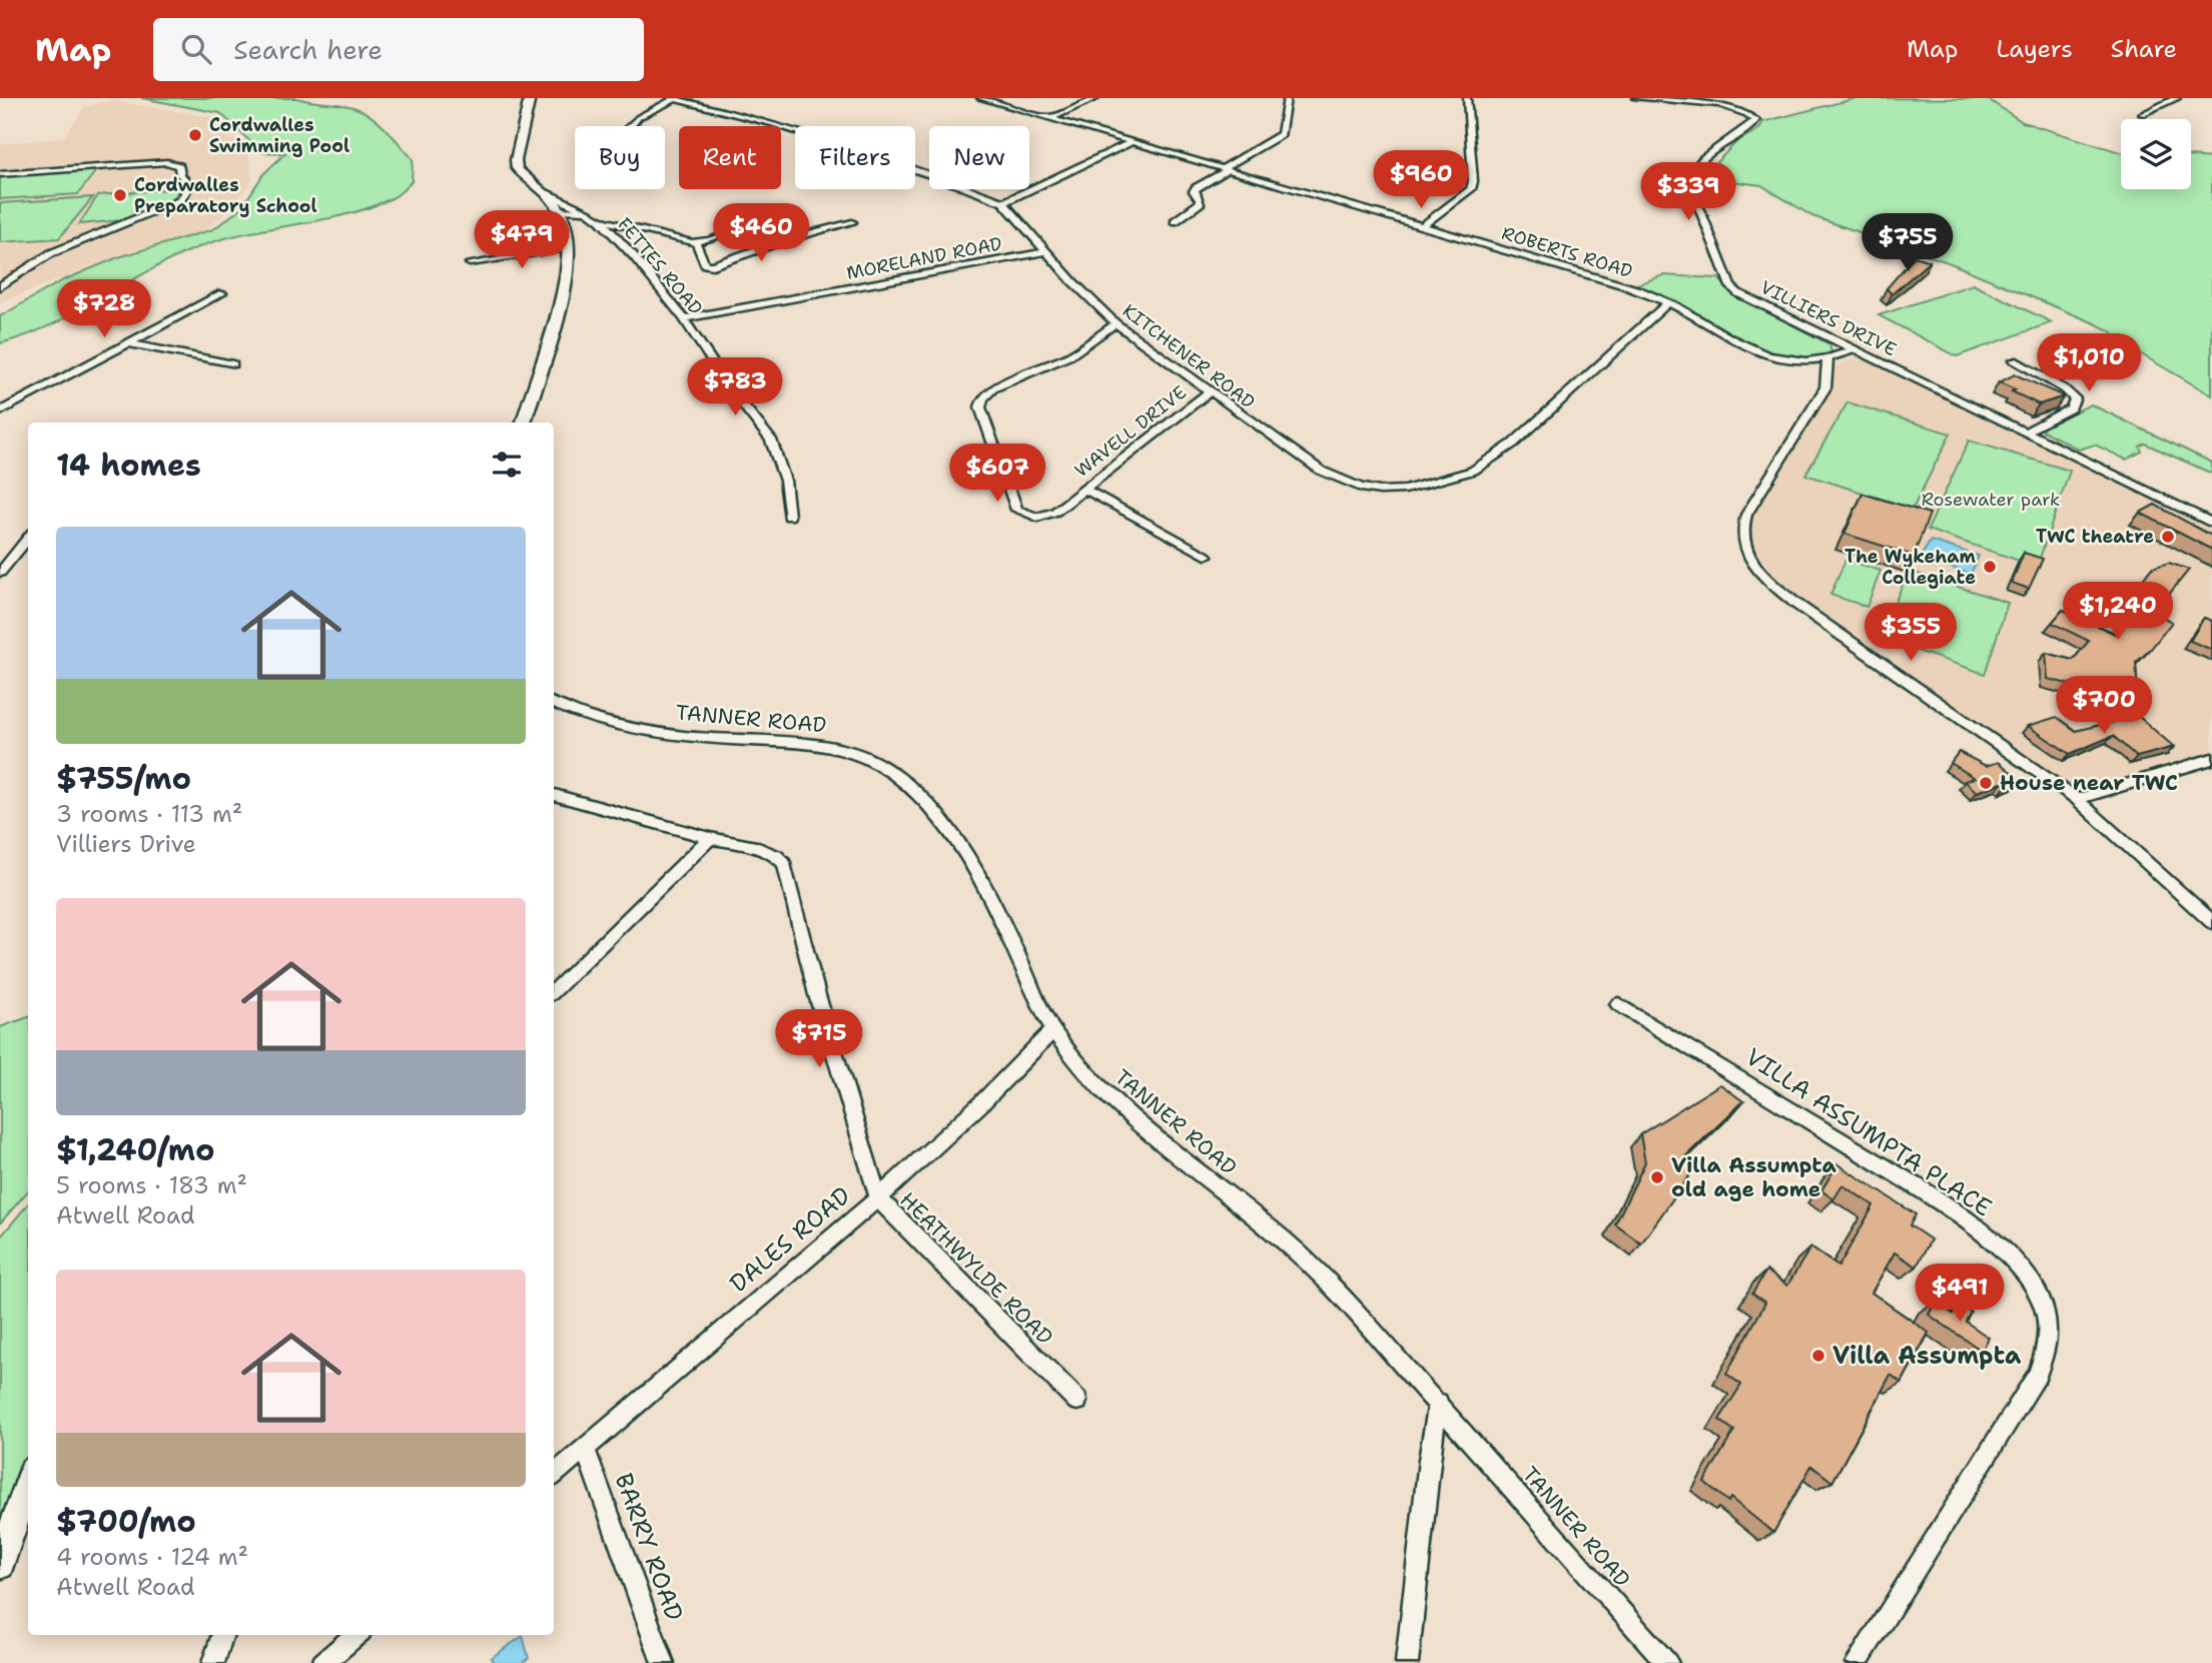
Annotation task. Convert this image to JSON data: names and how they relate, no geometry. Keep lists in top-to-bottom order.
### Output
{
  "streets": {
    "street": [
      "ROBERTS ROAD",
      "MORELAND ROAD",
      "FETTES ROAD",
      "VILLIERS DRIVE",
      "KITCHENER ROAD",
      "WAVELL DRIVE",
      "TANNER ROAD",
      "VILLA ASSUMPTA PLACE",
      "DALES ROAD",
      "HEATHWYLDE ROAD",
      "BARRY ROAD"
    ]
  },
  "crossings": [
    ["ROBERTS ROAD", "VILLIERS DRIVE"],
    ["ROBERTS ROAD", "KITCHENER ROAD"],
    ["MORELAND ROAD", "FETTES ROAD"],
    ["MORELAND ROAD", "KITCHENER ROAD"],
    ["KITCHENER ROAD", "WAVELL DRIVE"],
    ["TANNER ROAD", "DALES ROAD"],
    ["DALES ROAD", "HEATHWYLDE ROAD"],
    ["DALES ROAD", "BARRY ROAD"]
  ],
  "parks": ["Rosewater park"],
  "places": [
    "Cordwalles Swimming Pool",
    "Cordwalles Preparatory School",
    "TWC theatre",
    "The Wykeham Collegiate",
    "House near TWC",
    "Villa Assumpta old age home",
    "Villa Assumpta"
  ],
  "page": {
    "header": "Map",
    "search": "Search here",
    "nav": ["Map", "Layers", "Share"],
    "chip": [
      "Buy",
      "Rent",
      "Filters",
      "New"
    ],
    "price": [
      "$960",
      "$339",
      "$460",
      "$479",
      "$755",
      "$728",
      "$1,010",
      "$783",
      "$607",
      "$1,240",
      "$355",
      "$700",
      "$715",
      "$491"
    ],
    "heading": "14 homes",
    "list": [
      {
        "name": "$755/mo",
        "note": "3 rooms · 113 m² · Villiers Drive"
      },
      {
        "name": "$1,240/mo",
        "note": "5 rooms · 183 m² · Atwell Road"
      },
      {
        "name": "$700/mo",
        "note": "4 rooms · 124 m² · Atwell Road"
      }
    ]
  }
}
